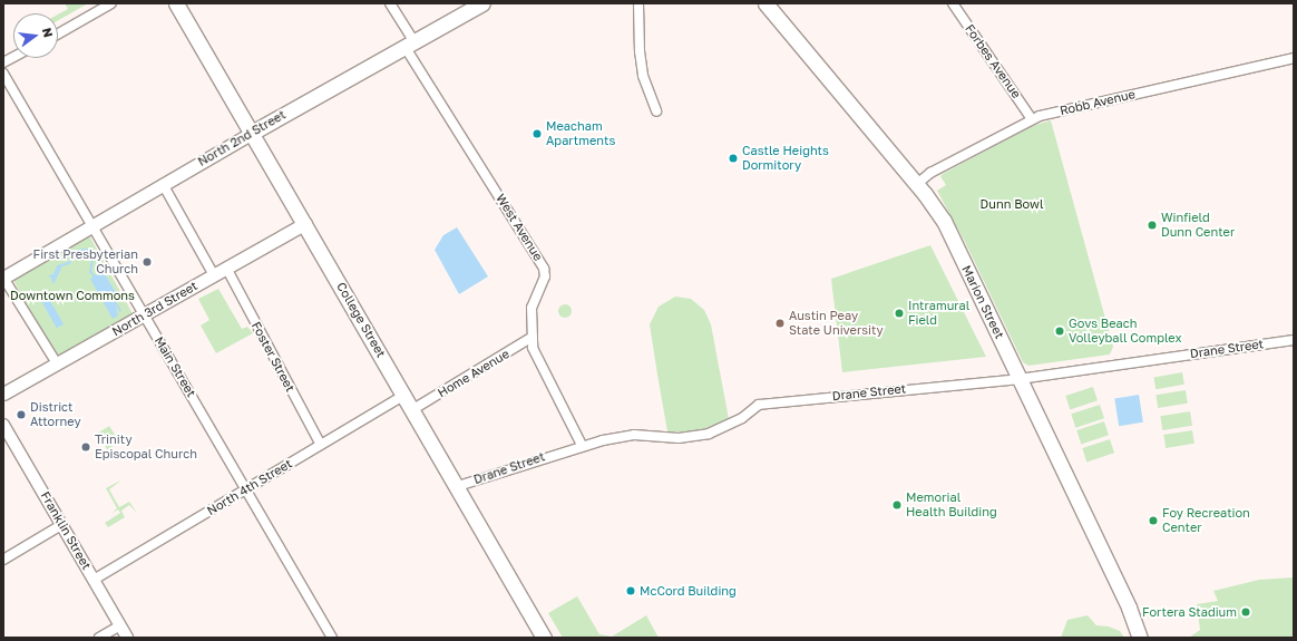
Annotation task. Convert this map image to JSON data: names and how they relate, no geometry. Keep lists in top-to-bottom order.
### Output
{
  "streets": {
    "main road": [
      "North 2nd Street",
      "Marion Street",
      "North 3rd Street",
      "College Street"
    ],
    "street": [
      "Forbes Avenue",
      "Robb Avenue",
      "West Avenue",
      "Drane Street",
      "Foster Street",
      "Main Street",
      "Home Avenue",
      "North 4th Street",
      "Franklin Street"
    ]
  },
  "crossings": [
    ["Forbes Avenue", "Robb Avenue"],
    ["Robb Avenue", "Marion Street"],
    ["North 2nd Street", "West Avenue"],
    ["North 2nd Street", "College Street"],
    ["North 2nd Street", "Main Street"],
    ["West Avenue", "Drane Street"],
    ["West Avenue", "Home Avenue"],
    ["Marion Street", "Drane Street"],
    ["North 3rd Street", "College Street"],
    ["North 3rd Street", "Foster Street"],
    ["North 3rd Street", "Main Street"],
    ["College Street", "Drane Street"],
    ["College Street", "Home Avenue"],
    ["College Street", "North 4th Street"],
    ["Foster Street", "North 4th Street"],
    ["Main Street", "North 4th Street"],
    ["North 4th Street", "Franklin Street"]
  ],
  "parks": ["Dunn Bowl", "Downtown Commons"],
  "places": [
    "Meacham Apartments",
    "Castle Heights Dormitory",
    "Winfield Dunn Center",
    "First Presbyterian Church",
    "Intramural Field",
    "Austin Peay State University",
    "Govs Beach Volleyball Complex",
    "District Attorney",
    "Trinity Episcopal Church",
    "Memorial Health Building",
    "Foy Recreation Center",
    "McCord Building",
    "Fortera Stadium"
  ],
  "north": "right"
}
